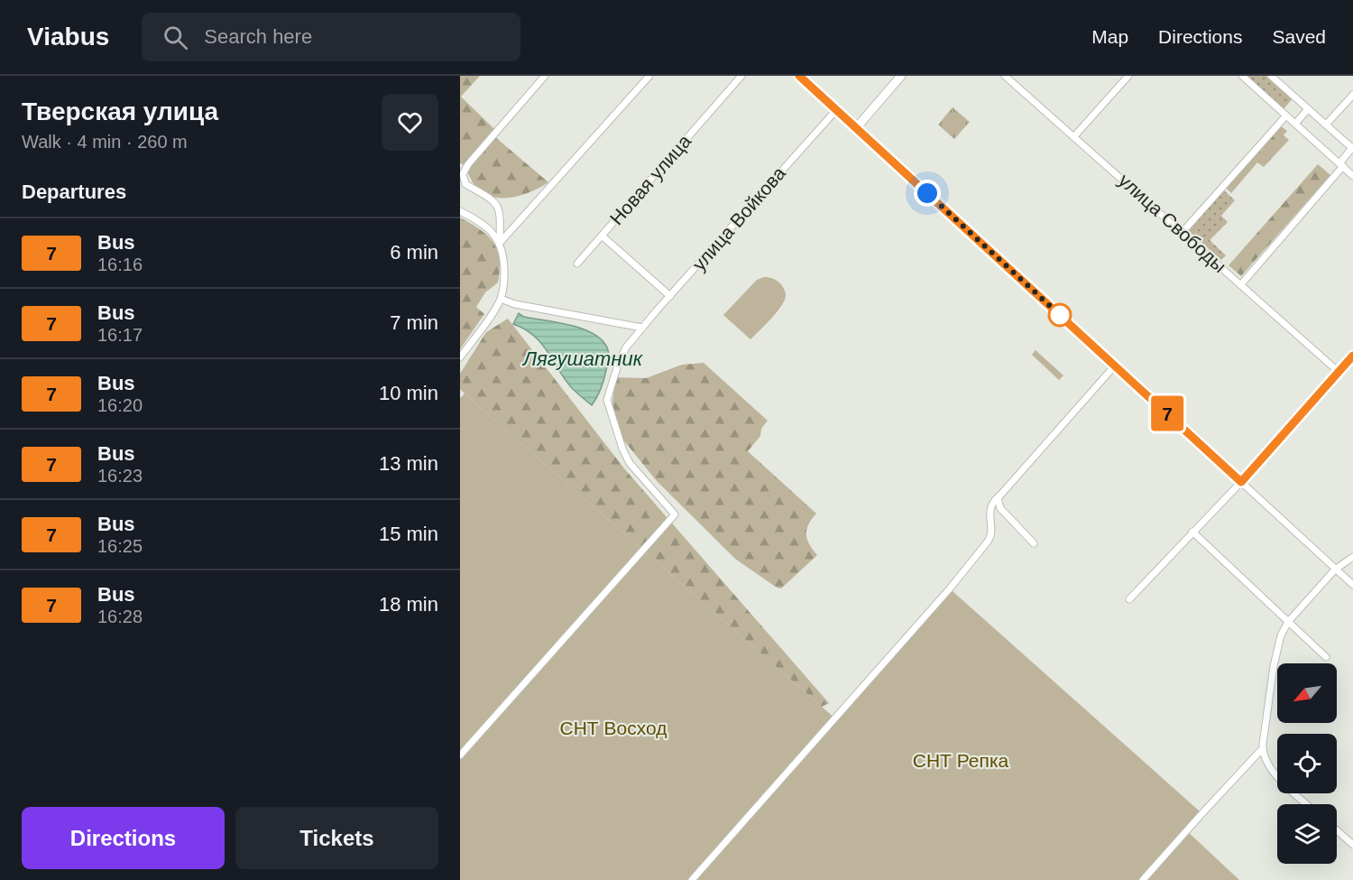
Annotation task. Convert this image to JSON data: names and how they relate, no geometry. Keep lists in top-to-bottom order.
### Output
{
  "streets": {
    "street": ["Новая улица", "улица Войкова", "улица Свободы"]
  },
  "water": ["Лягушатник"],
  "parks": ["СНТ Восход", "СНТ Репка"],
  "lines": ["bus line 7"],
  "north": "bottom left",
  "page": {
    "header": "Viabus",
    "search": "Search here",
    "nav": ["Map", "Directions", "Saved"],
    "heading": [
      ["Тверская улица", "Walk · 4 min · 260 m"],
      "Departures"
    ],
    "on_map": "7",
    "list": [
      {
        "mark": "7",
        "name": "Bus",
        "note": "16:16",
        "value": "6 min"
      },
      {
        "mark": "7",
        "name": "Bus",
        "note": "16:17",
        "value": "7 min"
      },
      {
        "mark": "7",
        "name": "Bus",
        "note": "16:20",
        "value": "10 min"
      },
      {
        "mark": "7",
        "name": "Bus",
        "note": "16:23",
        "value": "13 min"
      },
      {
        "mark": "7",
        "name": "Bus",
        "note": "16:25",
        "value": "15 min"
      },
      {
        "mark": "7",
        "name": "Bus",
        "note": "16:28",
        "value": "18 min"
      }
    ],
    "buttons": ["Directions", "Tickets"]
  }
}
